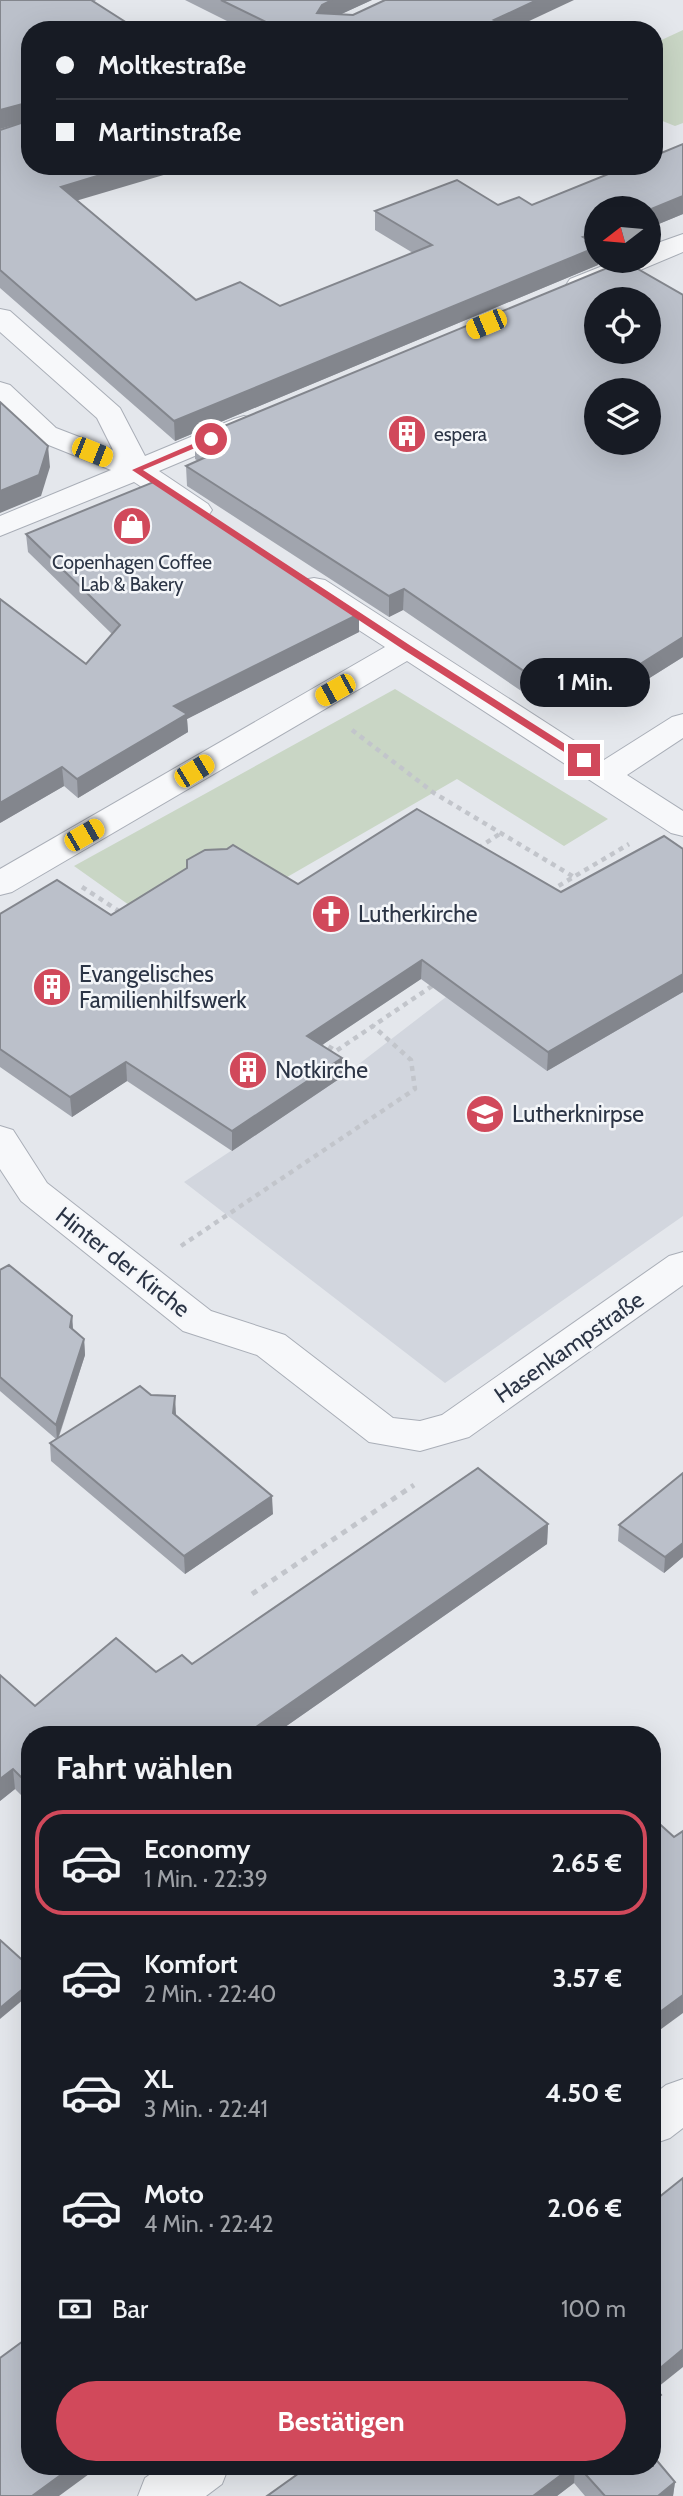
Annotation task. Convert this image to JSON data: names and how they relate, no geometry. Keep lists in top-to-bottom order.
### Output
{
  "streets": {
    "street": ["Hinter der Kirche", "Hasenkampstraße"]
  },
  "crossings": [
    ["Hinter der Kirche", "Hasenkampstraße"]
  ],
  "places": {
    "building": ["espera", "Evangelisches Familienhilfswerk", "Notkirche"],
    "shop": ["Copenhagen Coffee Lab & Bakery"],
    "church": ["Lutherkirche"],
    "school or university": ["Lutherknirpse"]
  },
  "north": "left",
  "page": {
    "banner": ["Moltkestraße", "Martinstraße"],
    "bubble": "1 Min.",
    "heading": "Fahrt wählen",
    "list": [
      {
        "name": "Economy",
        "note": "1 Min. · 22:39",
        "value": "2.65 €"
      },
      {
        "name": "Komfort",
        "note": "2 Min. · 22:40",
        "value": "3.57 €"
      },
      {
        "name": "XL",
        "note": "3 Min. · 22:41",
        "value": "4.50 €"
      },
      {
        "name": "Moto",
        "note": "4 Min. · 22:42",
        "value": "2.06 €"
      }
    ],
    "pay": ["Bar", "100 m"],
    "buttons": "Bestätigen"
  }
}
